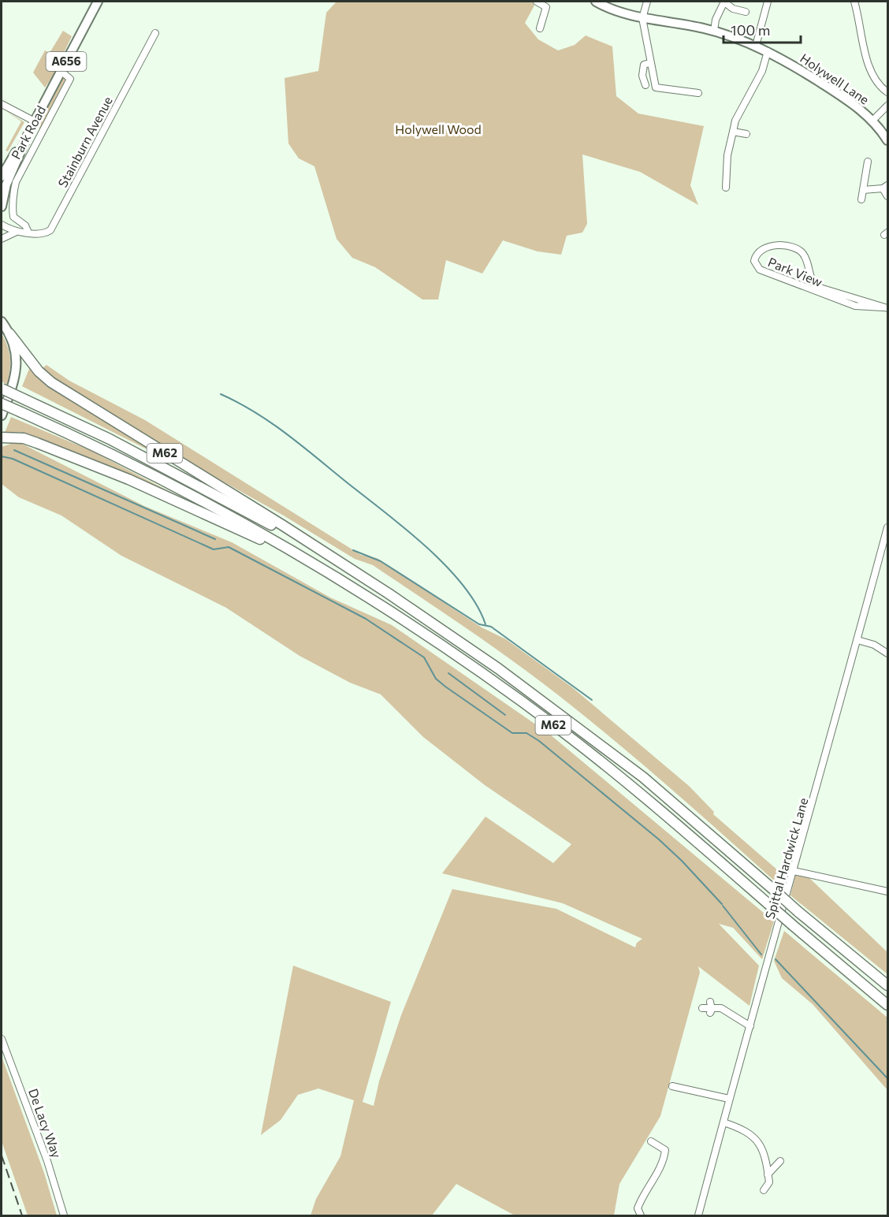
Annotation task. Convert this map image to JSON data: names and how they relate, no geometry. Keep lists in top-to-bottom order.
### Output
{
  "streets": {
    "highway": ["M62"],
    "main road": ["A656", "Holywell Lane", "Park Road"],
    "street": [
      "Stainburn Avenue",
      "Park View",
      "Spittal Hardwick Lane",
      "De Lacy Way"
    ]
  },
  "crossings": [
    ["Park Road", "Stainburn Avenue"]
  ],
  "parks": ["Holywell Wood"],
  "scale_bar": "100 m"
}
